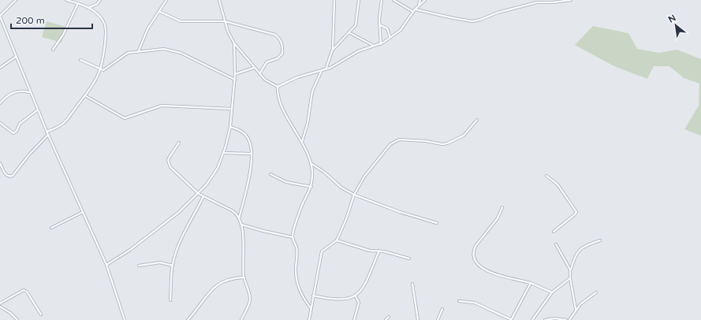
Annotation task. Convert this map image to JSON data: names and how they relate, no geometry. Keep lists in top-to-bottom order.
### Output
{
  "scale_bar": "200 m",
  "north": "top left"
}
